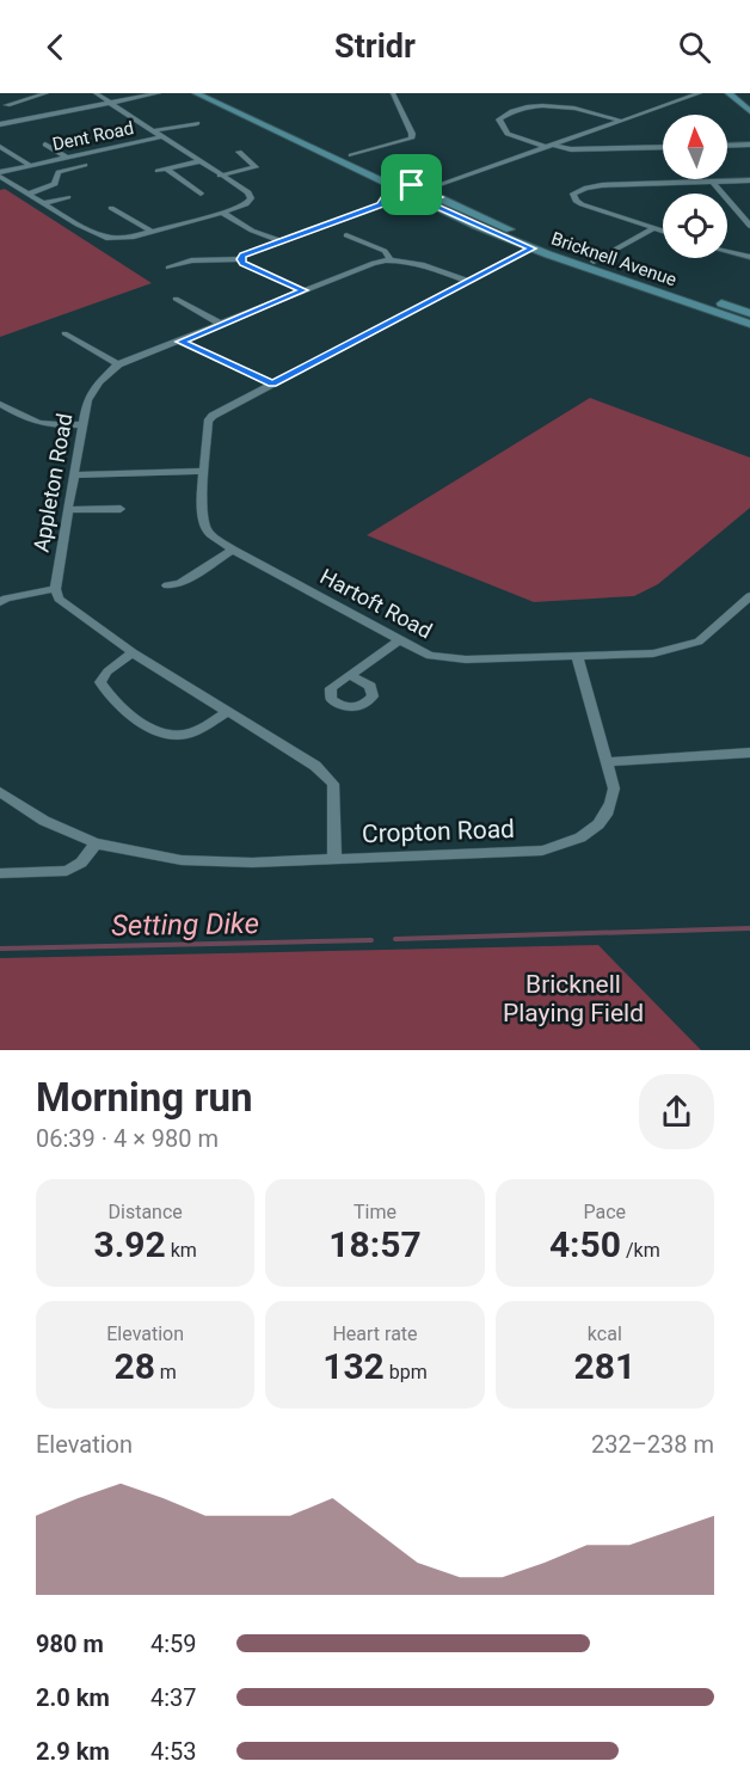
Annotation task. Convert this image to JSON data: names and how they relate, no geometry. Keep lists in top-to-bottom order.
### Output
{
  "streets": {
    "street": [
      "Dent Road",
      "Bricknell Avenue",
      "Appleton Road",
      "Hartoft Road",
      "Cropton Road"
    ]
  },
  "crossings": [
    ["Hartoft Road", "Cropton Road"]
  ],
  "water": ["Setting Dike"],
  "parks": ["Bricknell Playing Field"],
  "north": "top",
  "page": {
    "header": "Stridr",
    "heading": ["Morning run", "06:39 · 4 × 980 m"],
    "stats": [
      ["Distance", "3.92 km"],
      ["Time", "18:57"],
      ["Pace", "4:50 /km"],
      ["Elevation", "28 m"],
      ["Heart rate", "132 bpm"],
      ["kcal", "281"]
    ],
    "chart": ["Elevation", "232–238 m"],
    "list": [
      {
        "name": "980 m",
        "note": "4:59"
      },
      {
        "name": "2.0 km",
        "note": "4:37"
      },
      {
        "name": "2.9 km",
        "note": "4:53"
      }
    ]
  }
}
